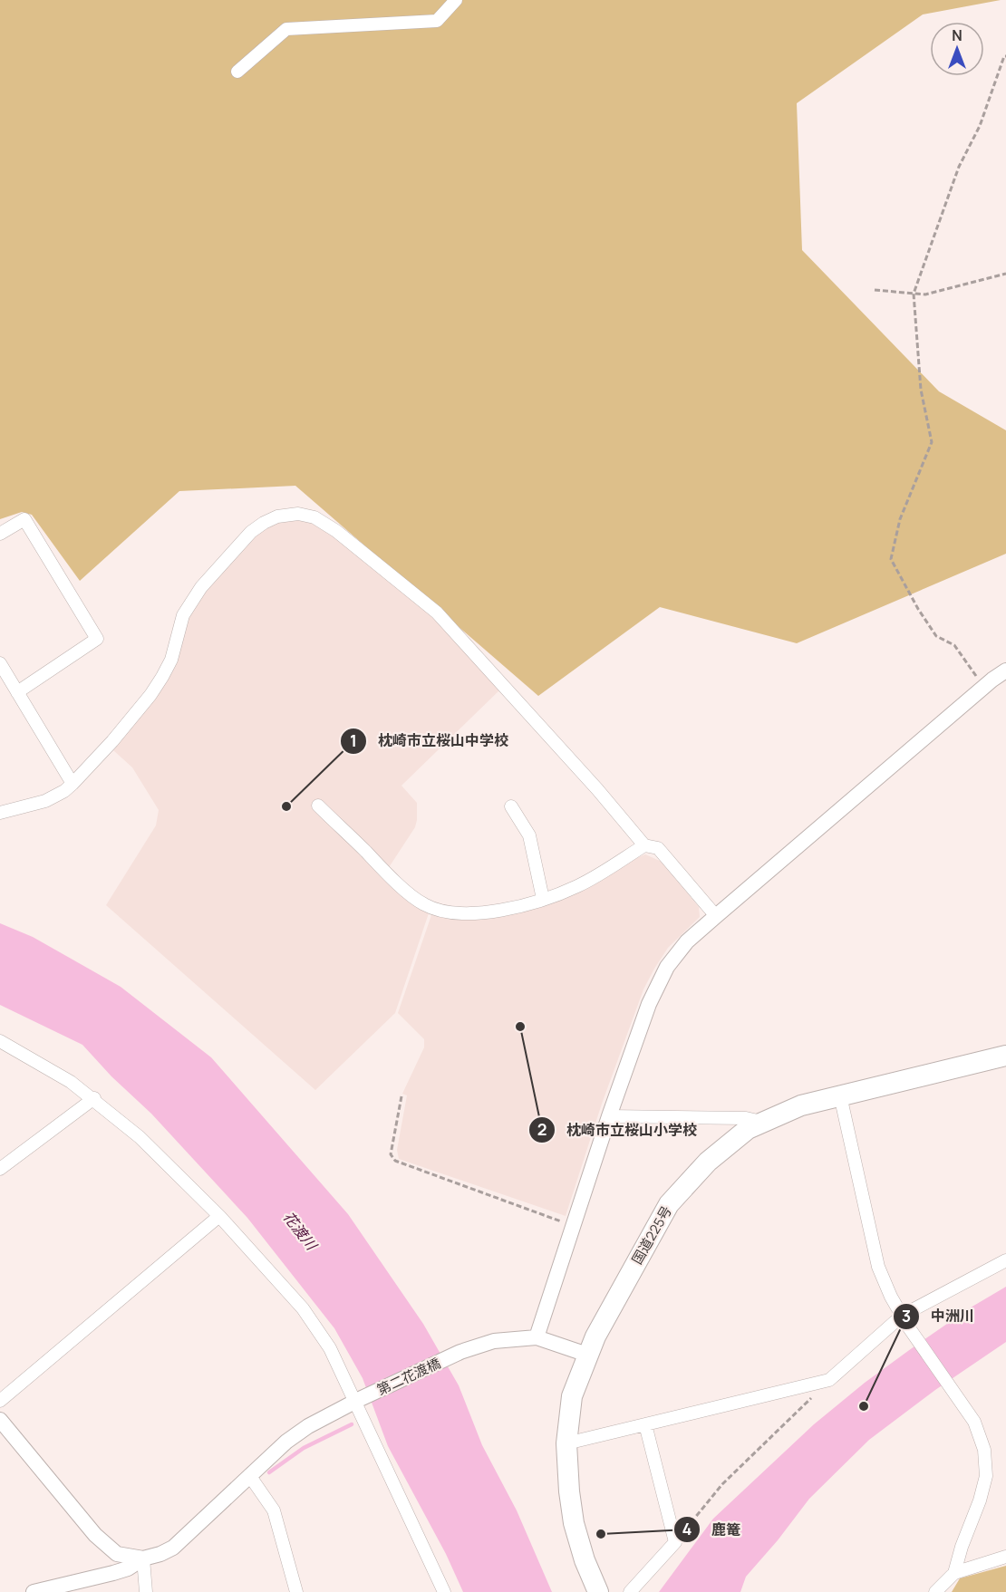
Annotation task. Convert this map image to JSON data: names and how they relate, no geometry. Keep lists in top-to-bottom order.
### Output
{
  "streets": {
    "highway": ["国道225号"],
    "street": ["第二花渡橋"]
  },
  "water": ["花渡川"],
  "places": [
    "枕崎市立桜山中学校",
    "枕崎市立桜山小学校",
    "中洲川",
    "鹿篭"
  ],
  "north": "top"
}
